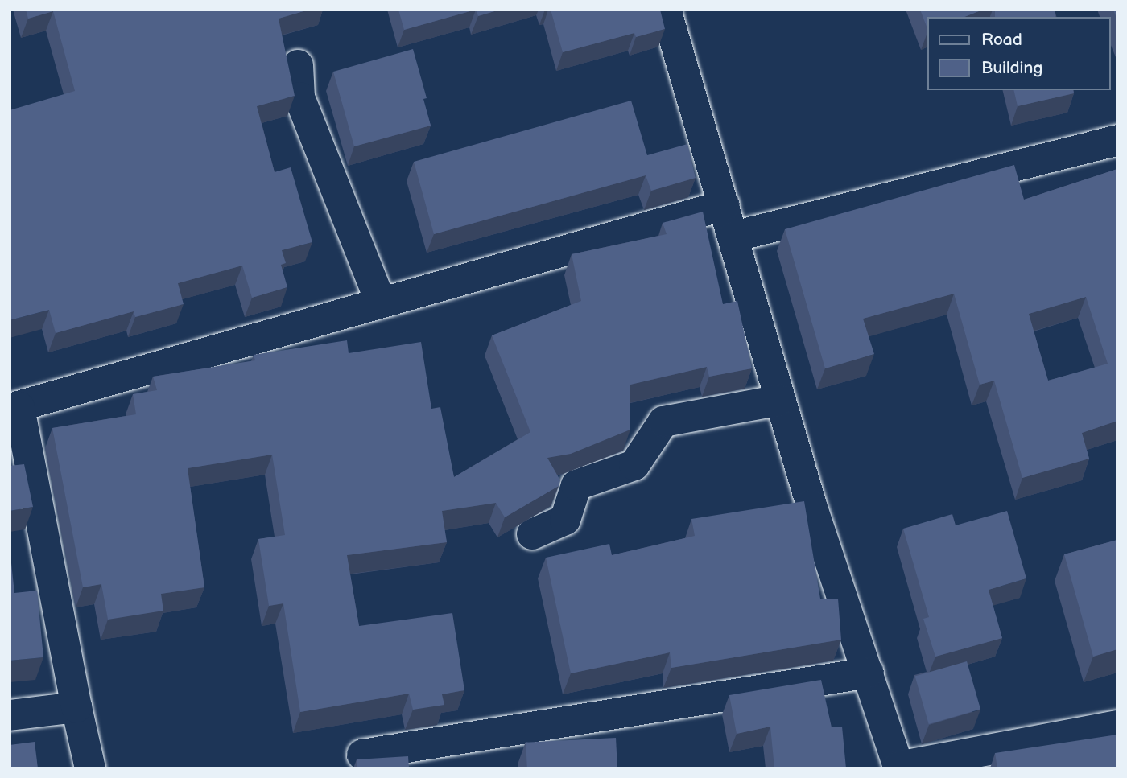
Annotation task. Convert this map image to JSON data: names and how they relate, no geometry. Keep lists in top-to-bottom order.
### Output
{
  "legend": ["Road", "Building"]
}
